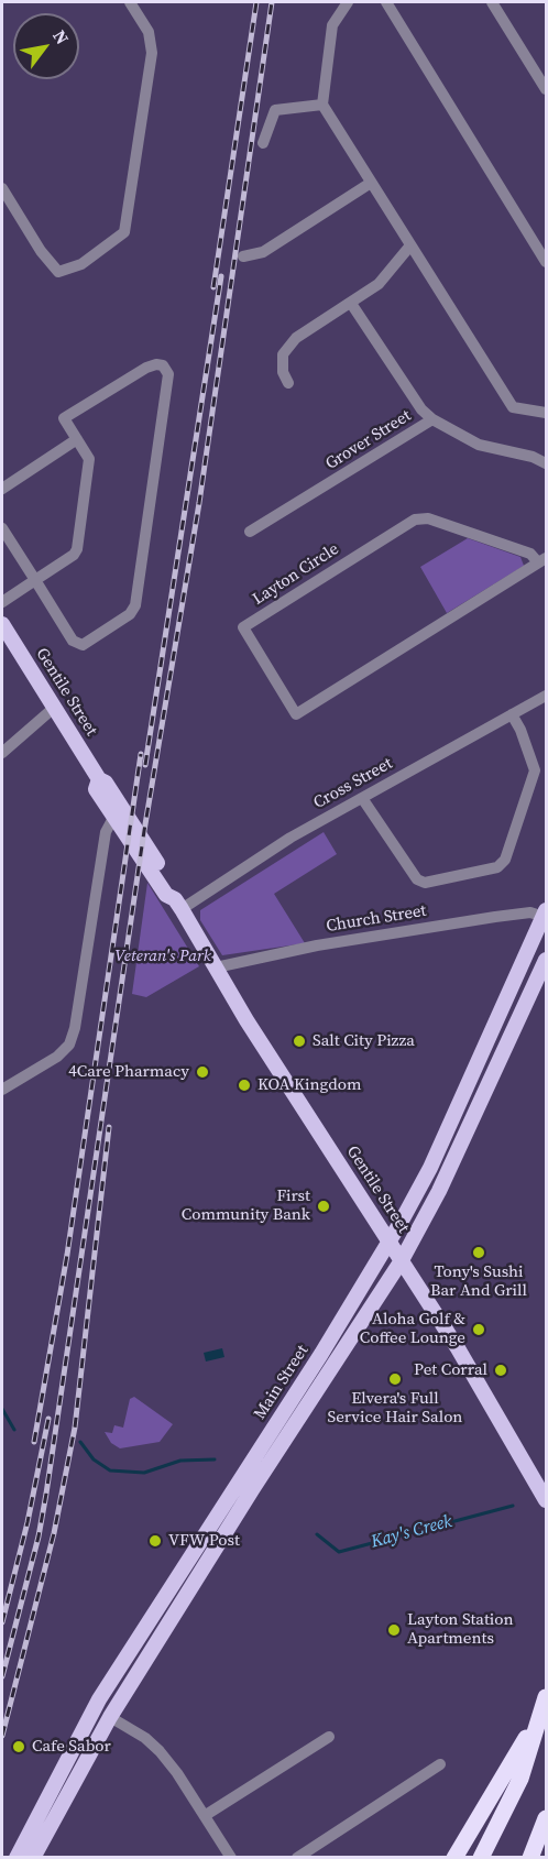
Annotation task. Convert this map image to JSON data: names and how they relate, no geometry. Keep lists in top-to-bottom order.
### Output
{
  "streets": {
    "main road": ["Gentile Street", "Main Street"],
    "street": [
      "Grover Street",
      "Layton Circle",
      "Cross Street",
      "Church Street"
    ]
  },
  "crossings": [
    ["Gentile Street", "Cross Street"],
    ["Gentile Street", "Church Street"],
    ["Gentile Street", "Main Street"],
    ["Church Street", "Main Street"]
  ],
  "water": ["Kay's Creek"],
  "parks": ["Veteran's Park"],
  "places": [
    "Salt City Pizza",
    "4Care Pharmacy",
    "KOA Kingdom",
    "First Community Bank",
    "Tony's Sushi Bar And Grill",
    "Aloha Golf & Coffee Lounge",
    "Pet Corral",
    "Elvera's Full Service Hair Salon",
    "VFW Post",
    "Layton Station Apartments",
    "Cafe Sabor"
  ],
  "north": "top right"
}
